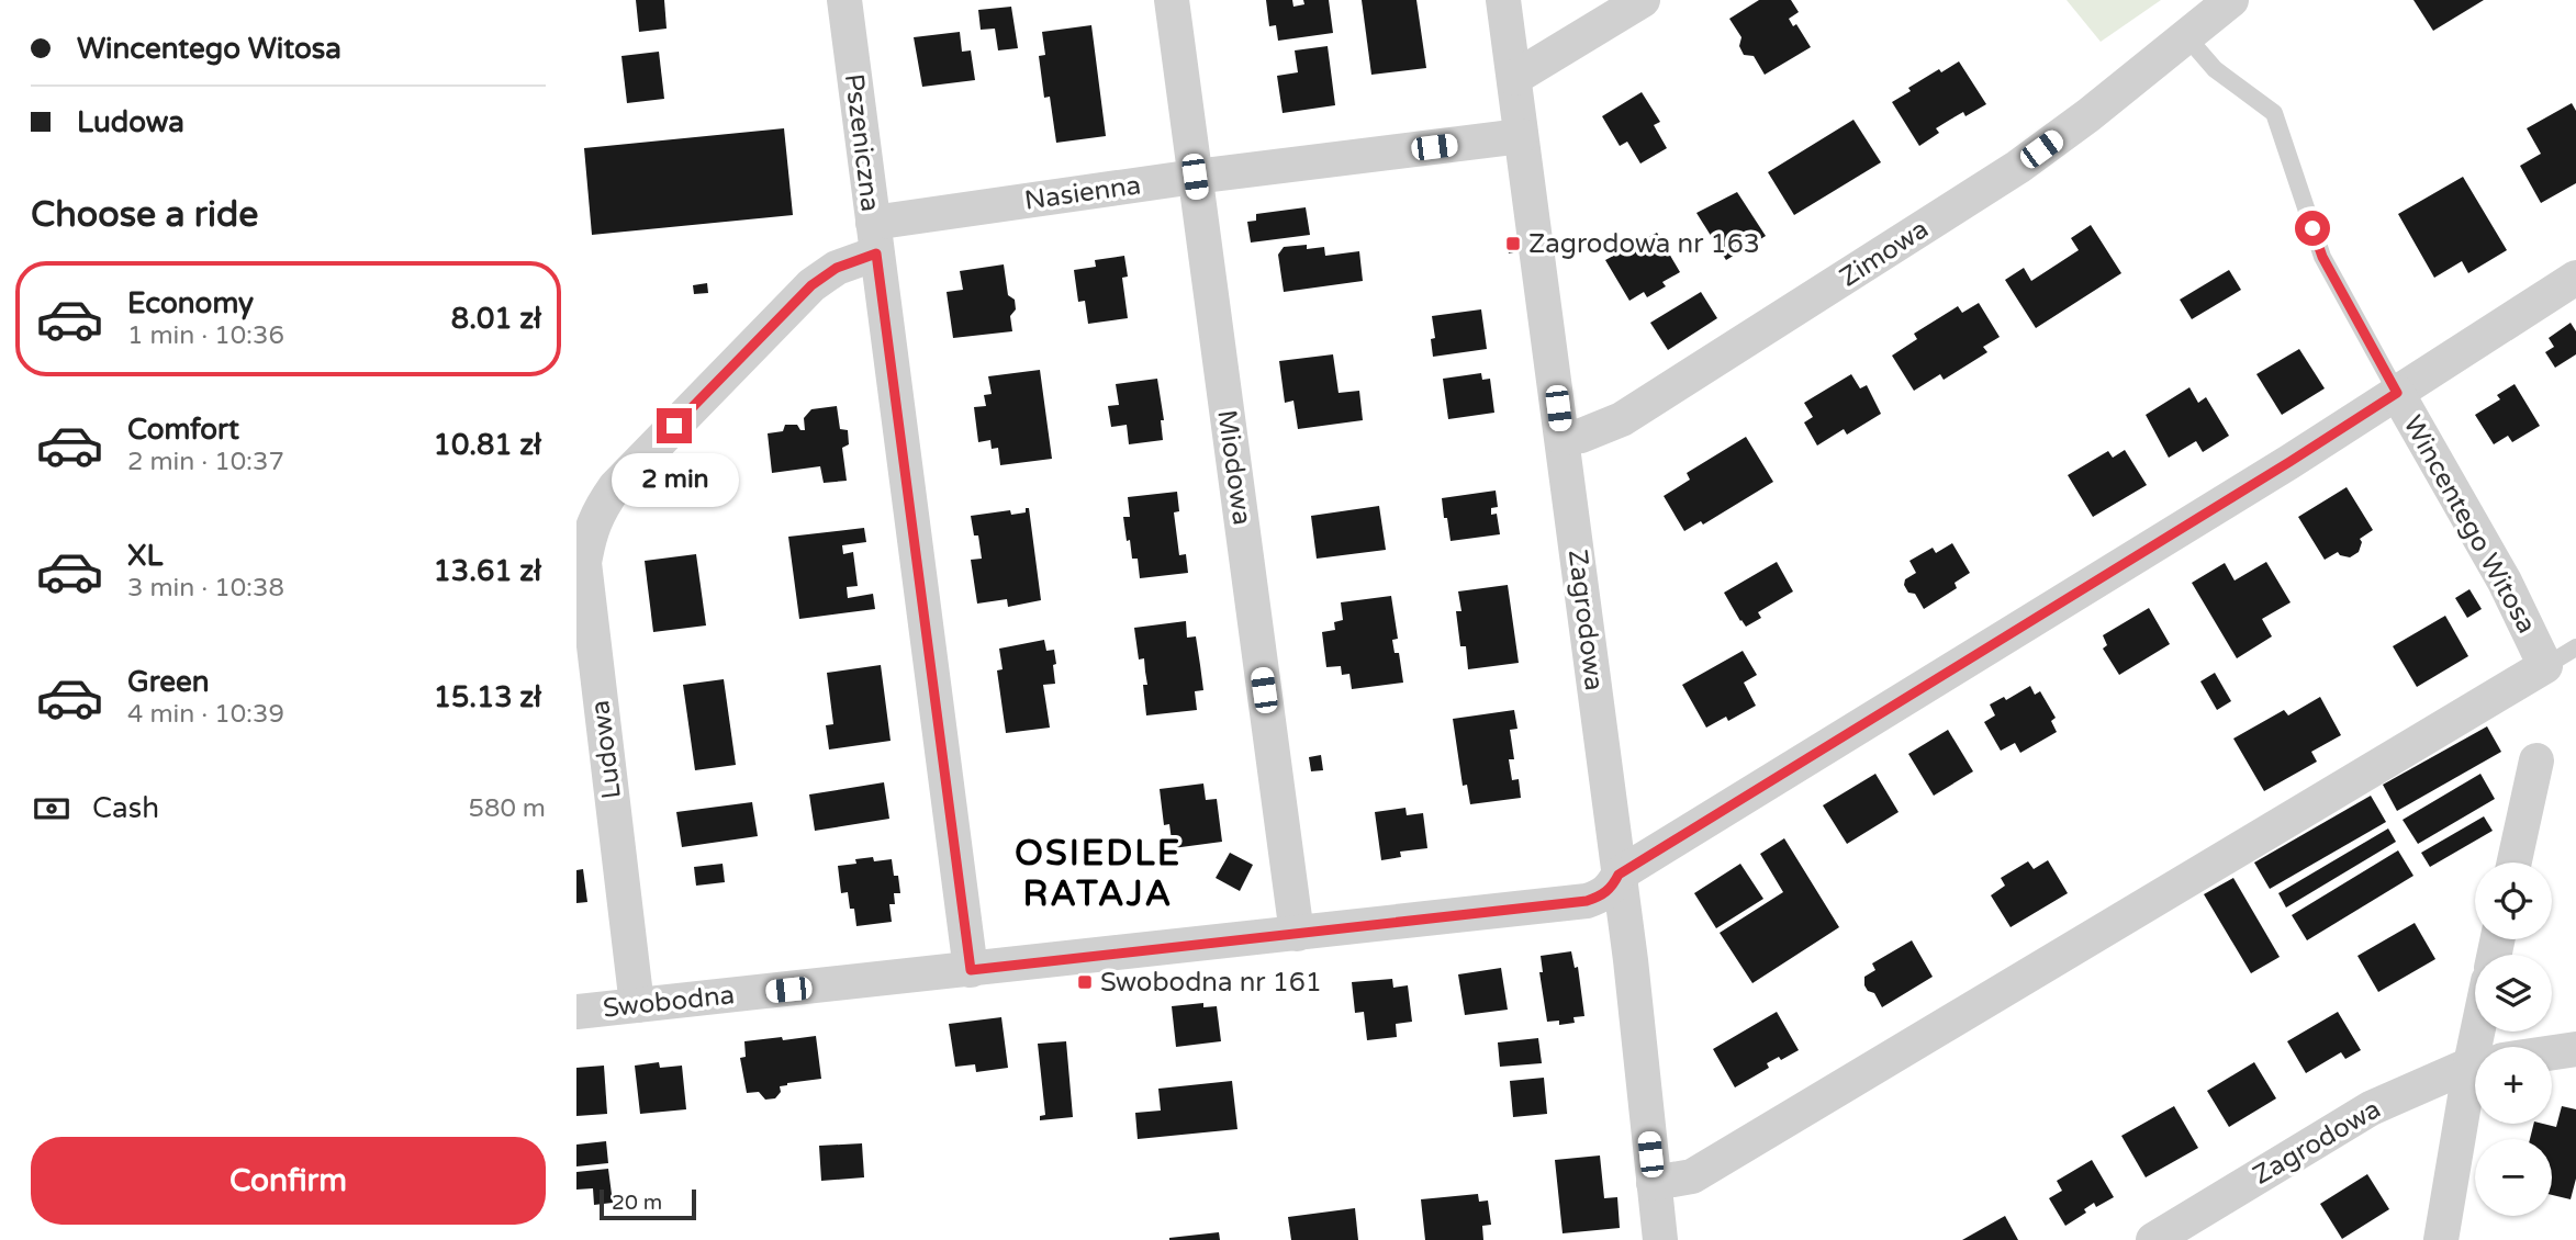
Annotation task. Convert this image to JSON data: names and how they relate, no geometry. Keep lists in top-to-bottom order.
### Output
{
  "streets": {
    "street": [
      "Pszeniczna",
      "Nasienna",
      "Zimowa",
      "Miodowa",
      "Wincentego Witosa",
      "Zagrodowa",
      "Ludowa",
      "Swobodna"
    ]
  },
  "crossings": [
    ["Pszeniczna", "Nasienna"],
    ["Pszeniczna", "Ludowa"],
    ["Pszeniczna", "Swobodna"],
    ["Nasienna", "Miodowa"],
    ["Nasienna", "Zagrodowa"],
    ["Nasienna", "Ludowa"],
    ["Zimowa", "Wincentego Witosa"],
    ["Zimowa", "Zagrodowa"],
    ["Miodowa", "Swobodna"],
    ["Wincentego Witosa", "Swobodna"],
    ["Zagrodowa", "Swobodna"],
    ["Ludowa", "Swobodna"]
  ],
  "districts": ["OSIEDLE RATAJA"],
  "places": {
    "transit": ["Zagrodowa nr 163", "Swobodna nr 161"]
  },
  "scale_bar": "20 m",
  "page": {
    "banner": ["Wincentego Witosa", "Ludowa"],
    "heading": "Choose a ride",
    "list": [
      {
        "name": "Economy",
        "note": "1 min · 10:36",
        "value": "8.01 zł"
      },
      {
        "name": "Comfort",
        "note": "2 min · 10:37",
        "value": "10.81 zł"
      },
      {
        "name": "XL",
        "note": "3 min · 10:38",
        "value": "13.61 zł"
      },
      {
        "name": "Green",
        "note": "4 min · 10:39",
        "value": "15.13 zł"
      }
    ],
    "bubble": "2 min",
    "pay": ["Cash", "580 m"],
    "map_buttons": ["+", "−"],
    "buttons": "Confirm",
    "scale": "20 m"
  }
}
